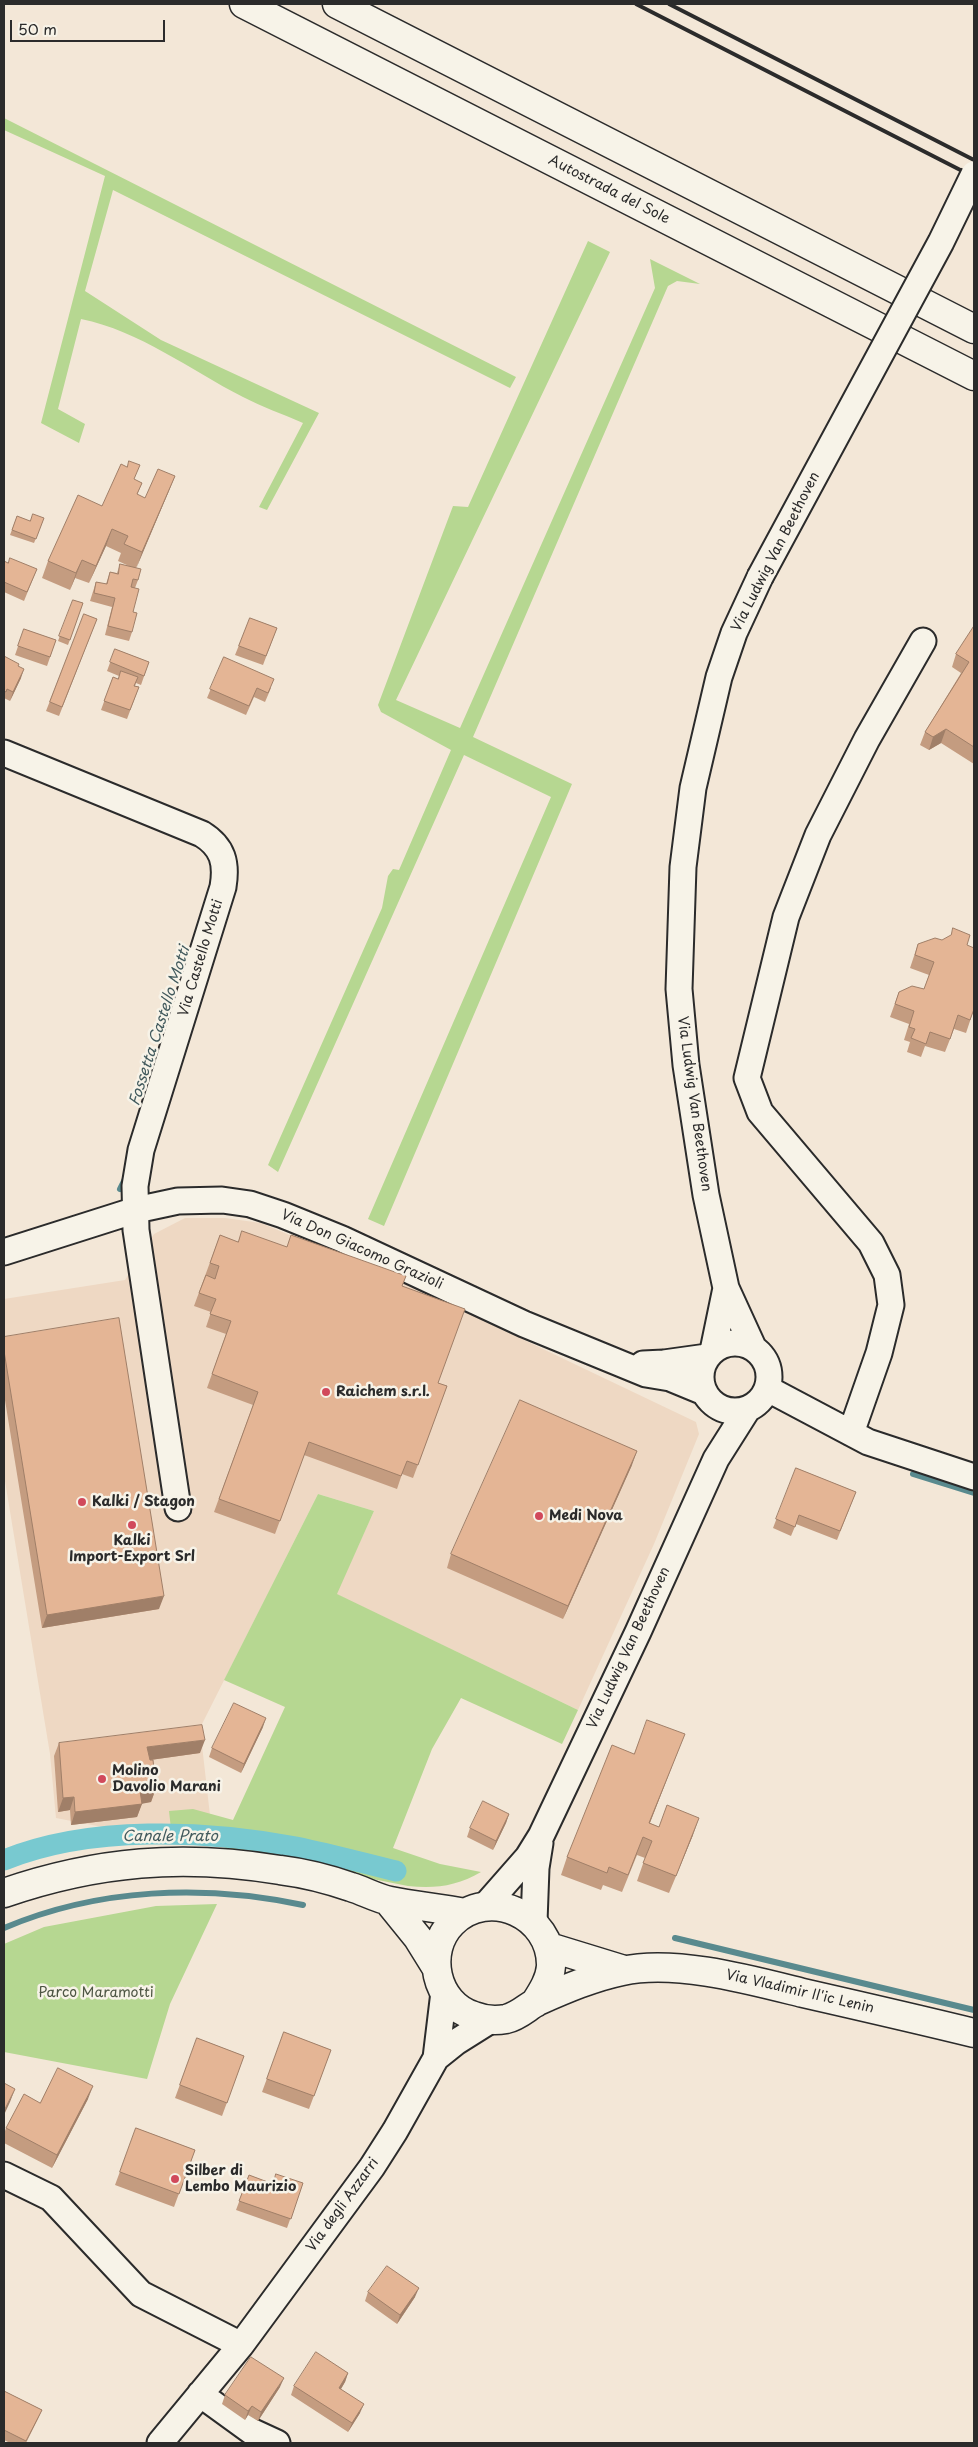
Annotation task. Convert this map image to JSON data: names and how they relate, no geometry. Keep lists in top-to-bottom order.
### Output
{
  "streets": {
    "main road": ["Autostrada del Sole", "Via Vladimir Il'ic Lenin"],
    "street": [
      "Via Ludwig Van Beethoven",
      "Via Castello Motti",
      "Via Don Giacomo Grazioli",
      "Via degli Azzarri"
    ]
  },
  "crossings": [
    ["Via Ludwig Van Beethoven", "Via Don Giacomo Grazioli"],
    ["Via Ludwig Van Beethoven", "Via Vladimir Il'ic Lenin"],
    ["Via Ludwig Van Beethoven", "Via degli Azzarri"],
    ["Via Castello Motti", "Via Don Giacomo Grazioli"],
    ["Via Vladimir Il'ic Lenin", "Via degli Azzarri"]
  ],
  "water": ["Fossetta Castello Motti", "Canale Prato"],
  "parks": ["Parco Maramotti"],
  "places": [
    "Raichem s.r.l.",
    "Kalki / Stagon",
    "Medi Nova",
    "Kalki Import-Export Srl",
    "Molino Davolio Marani",
    "Silber di Lembo Maurizio"
  ],
  "scale_bar": "50 m"
}
